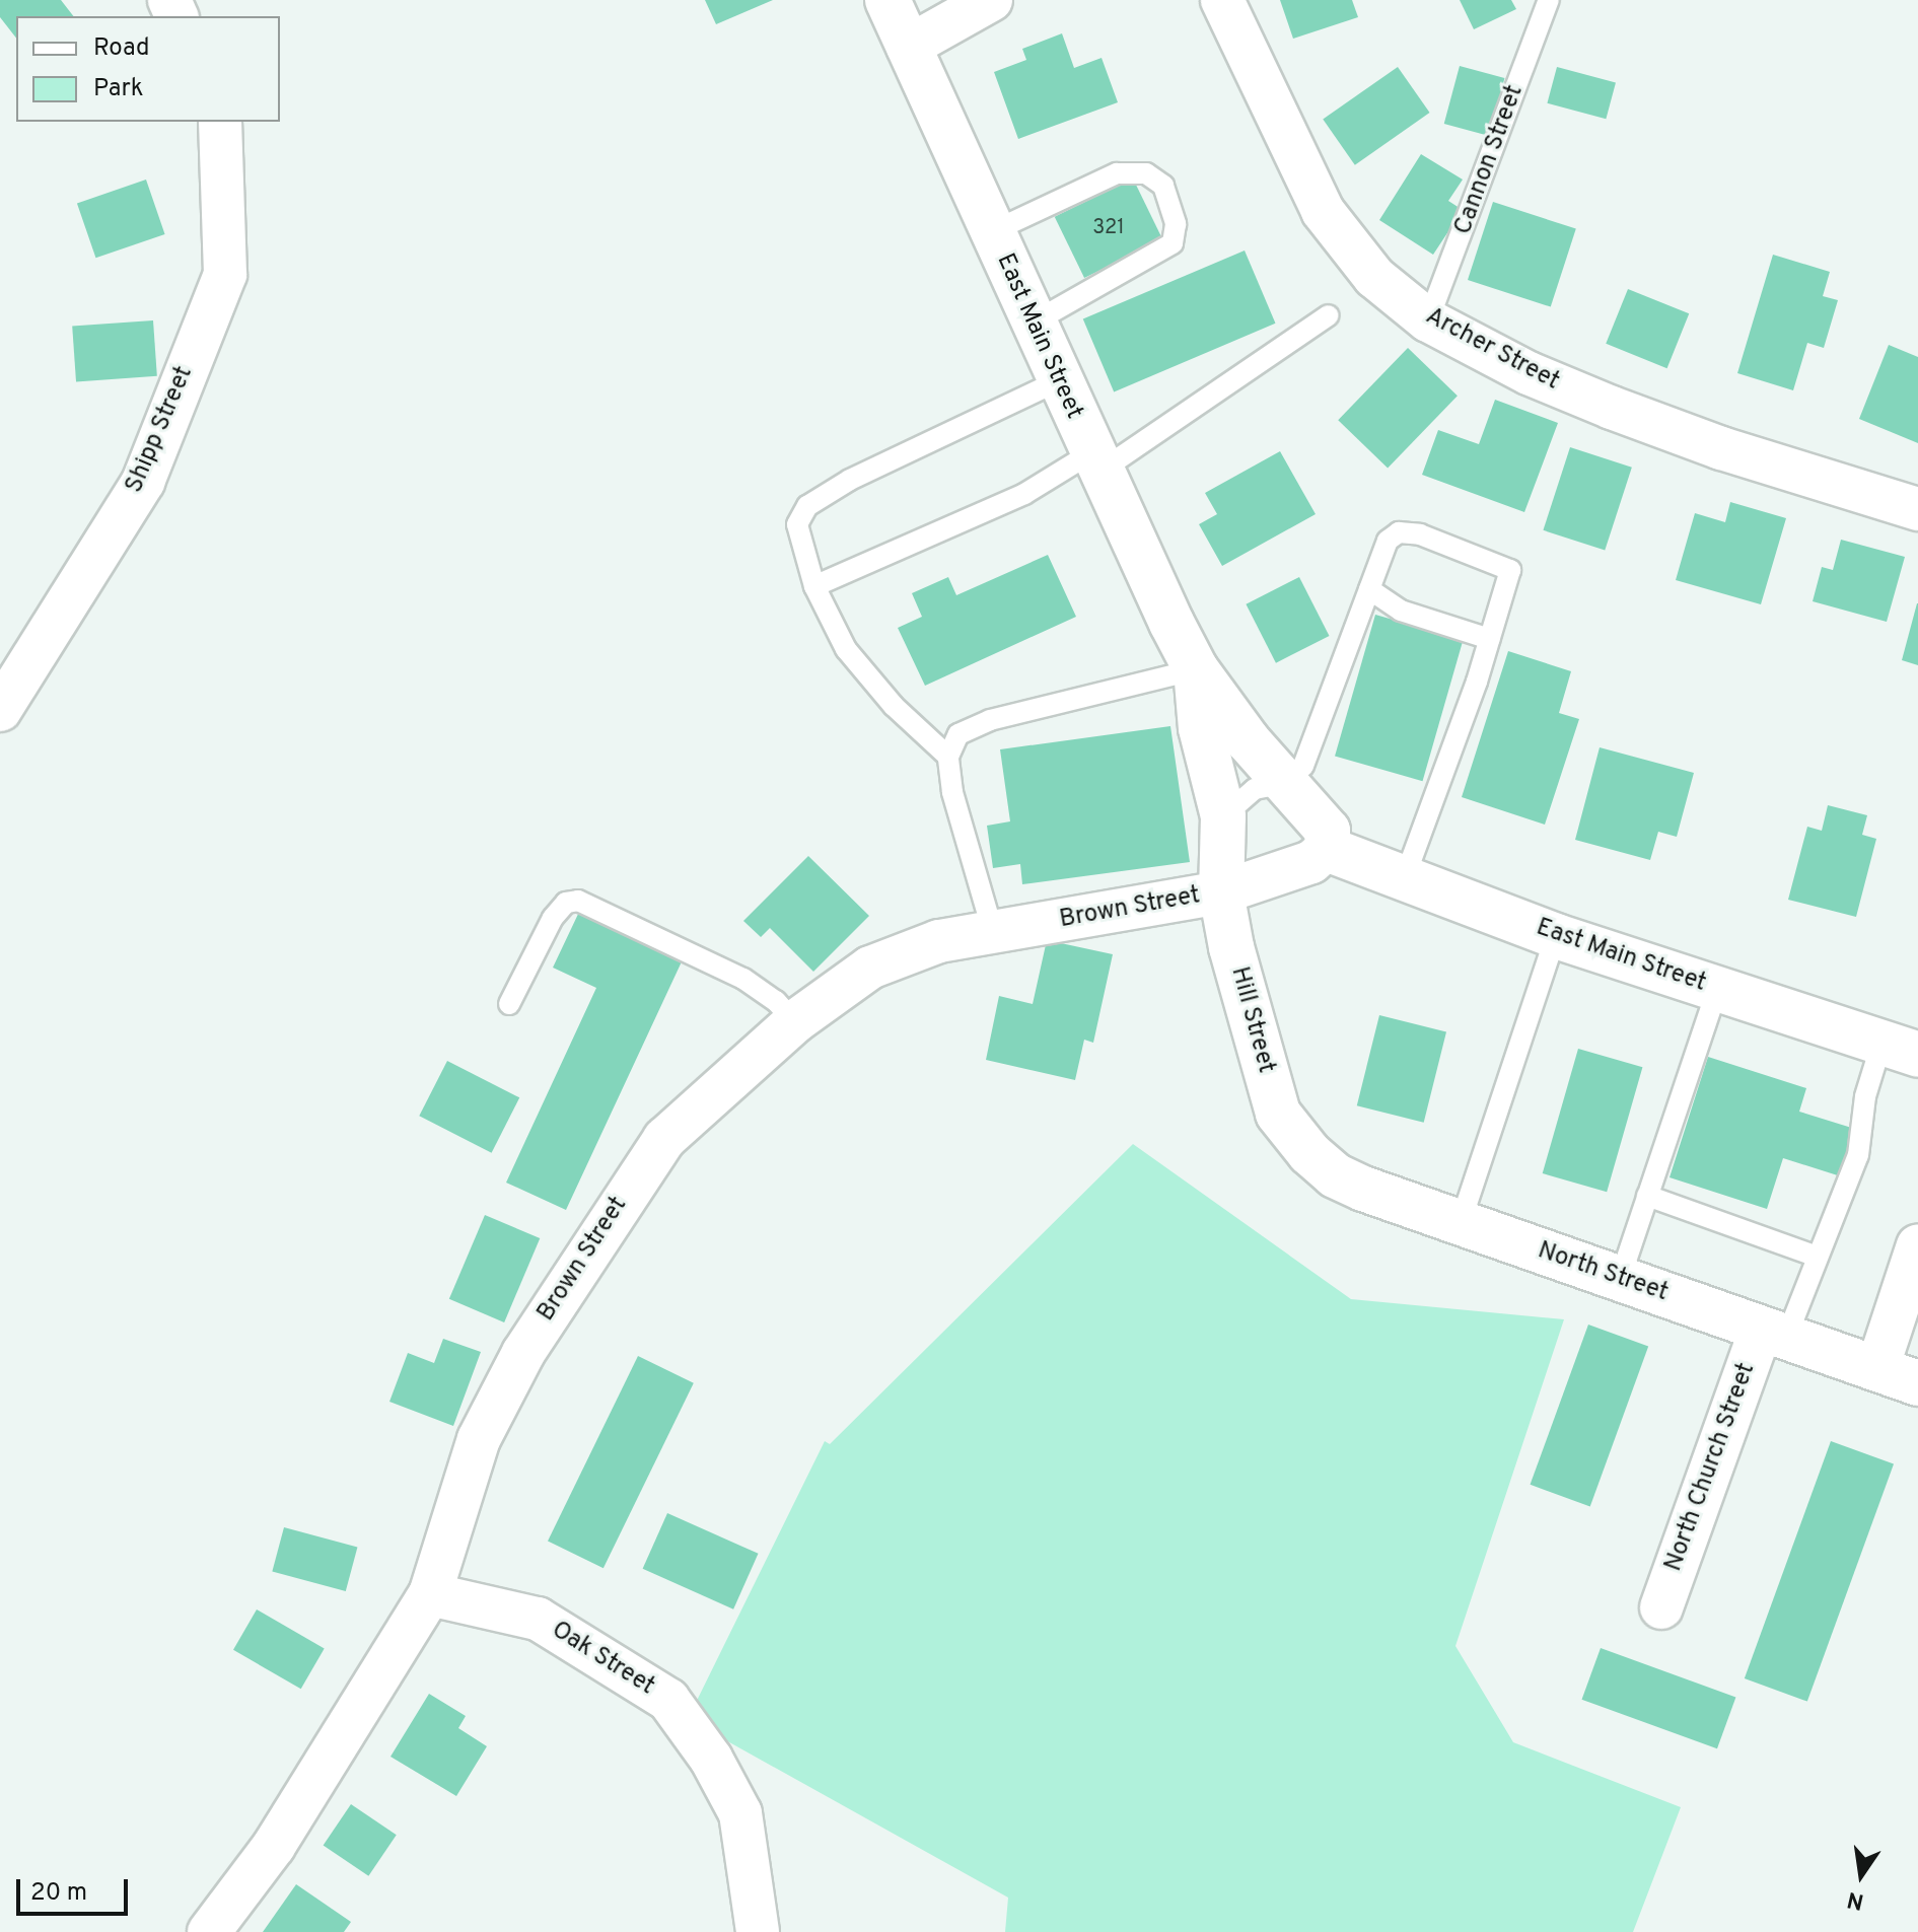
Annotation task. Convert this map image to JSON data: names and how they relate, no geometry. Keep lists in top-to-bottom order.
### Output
{
  "streets": {
    "main road": ["East Main Street", "Hill Street", "North Street"],
    "street": [
      "Archer Street",
      "Shipp Street",
      "Brown Street",
      "North Church Street",
      "Oak Street"
    ],
    "lane": ["Cannon Street"]
  },
  "crossings": [
    ["Cannon Street", "Archer Street"],
    ["East Main Street", "Brown Street"],
    ["East Main Street", "Hill Street"],
    ["Brown Street", "Hill Street"],
    ["Brown Street", "Oak Street"],
    ["Hill Street", "North Street"],
    ["North Street", "North Church Street"]
  ],
  "house_numbers": ["321"],
  "legend": ["Road", "Park"],
  "scale_bar": "20 m",
  "north": "bottom"
}
